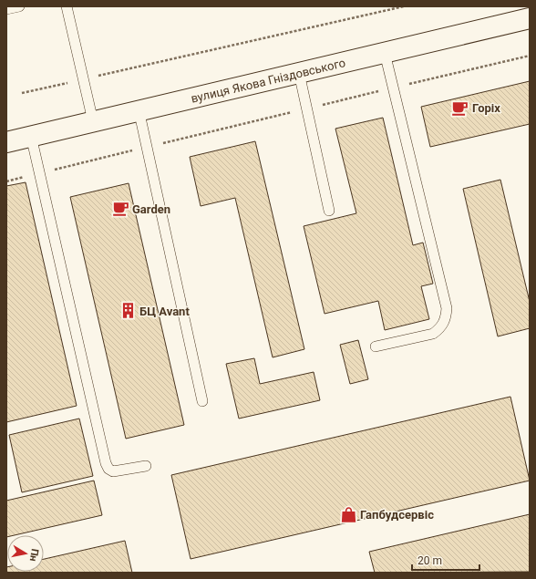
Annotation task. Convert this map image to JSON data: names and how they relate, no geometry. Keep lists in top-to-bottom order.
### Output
{
  "streets": {
    "street": ["вулиця Якова Гніздовського"]
  },
  "places": {
    "cafe": ["Горіх", "Garden"],
    "building": ["БЦ Avant"],
    "shop": ["Гапбудсервіс"]
  },
  "scale_bar": "20 m",
  "north": "right"
}
